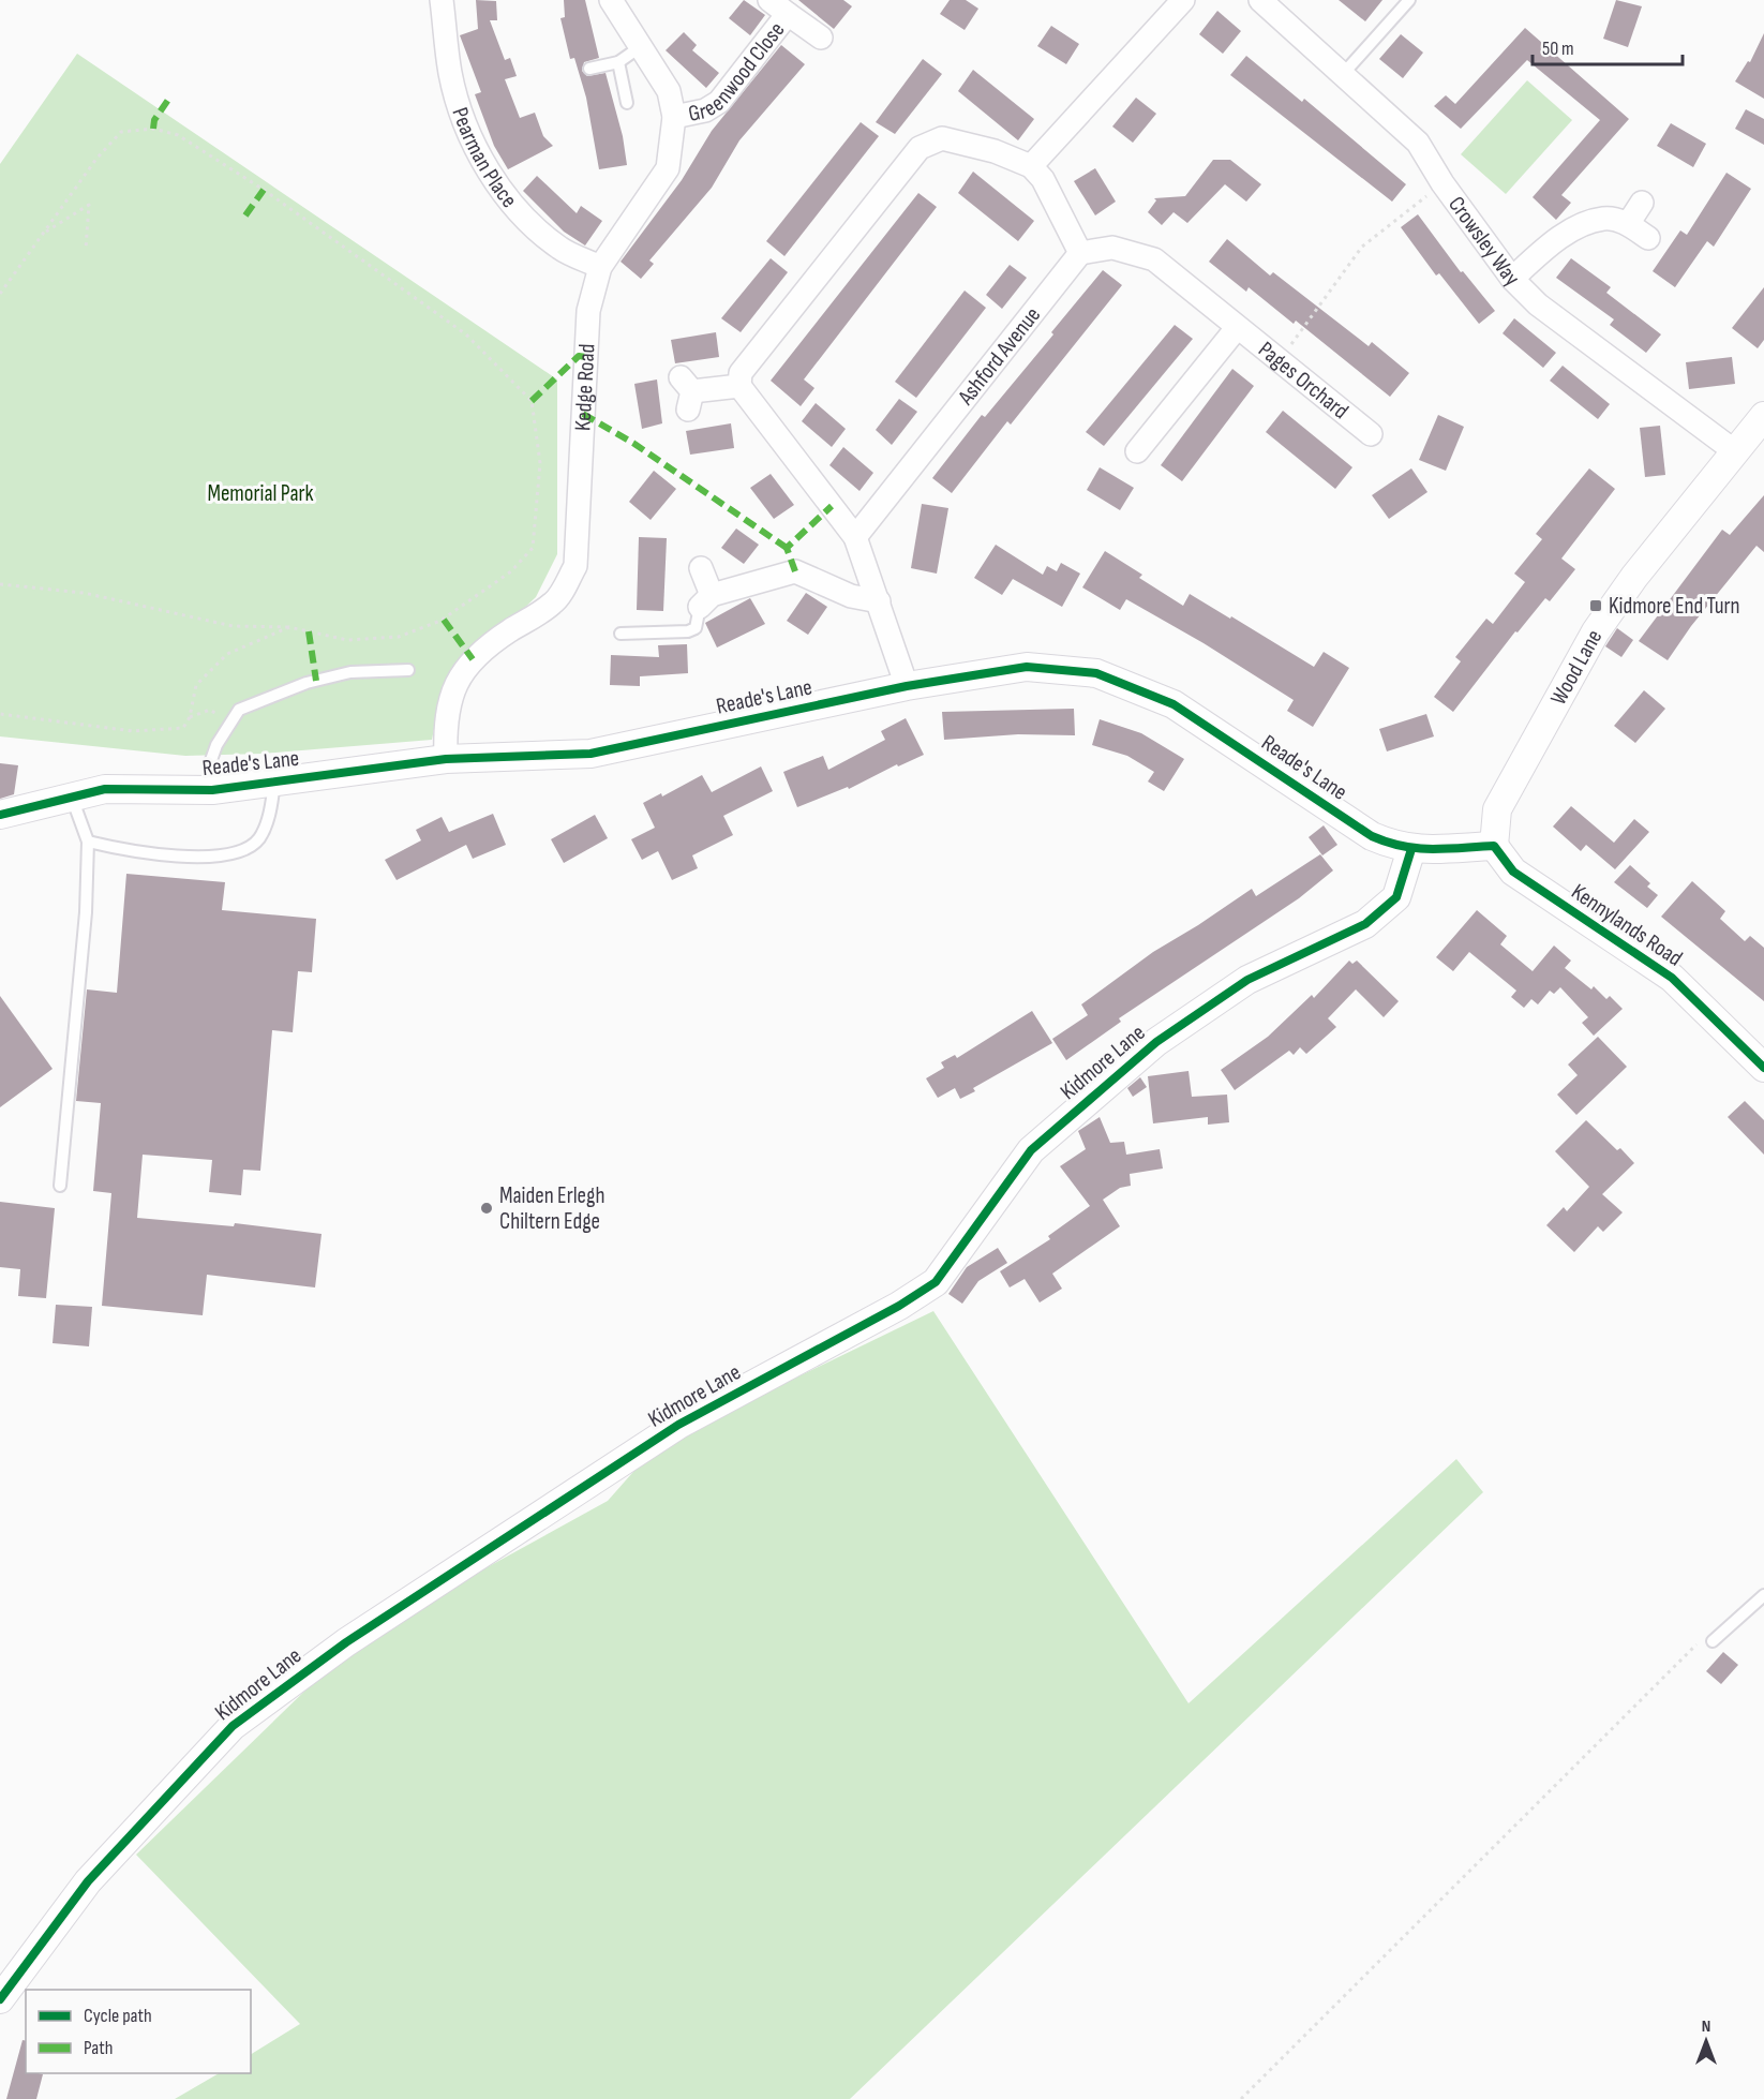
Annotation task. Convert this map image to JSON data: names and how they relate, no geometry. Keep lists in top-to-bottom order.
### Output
{
  "streets": {
    "street": [
      "Greenwood Close",
      "Pearman Place",
      "Crowsley Way",
      "Ashford Avenue",
      "Pages Orchard",
      "Kedge Road",
      "Wood Lane",
      "Reade's Lane",
      "Kennylands Road",
      "Kidmore Lane"
    ]
  },
  "crossings": [
    ["Greenwood Close", "Kedge Road"],
    ["Pearman Place", "Kedge Road"],
    ["Crowsley Way", "Wood Lane"],
    ["Ashford Avenue", "Pages Orchard"],
    ["Kedge Road", "Reade's Lane"],
    ["Wood Lane", "Reade's Lane"],
    ["Wood Lane", "Kennylands Road"],
    ["Reade's Lane", "Kennylands Road"],
    ["Reade's Lane", "Kidmore Lane"]
  ],
  "parks": ["Memorial Park"],
  "places": {
    "transit": ["Kidmore End Turn"],
    "other": ["Maiden Erlegh Chiltern Edge"]
  },
  "legend": ["Cycle path", "Path"],
  "scale_bar": "50 m",
  "north": "top"
}
